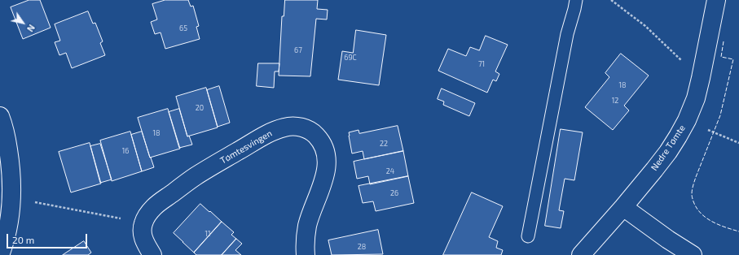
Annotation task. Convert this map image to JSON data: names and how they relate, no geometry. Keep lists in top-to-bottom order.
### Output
{
  "streets": {
    "street": ["Tømtesvingen", "Nedre Tømte"]
  },
  "house_numbers": [
    "65",
    "67",
    "69C",
    "71",
    "18",
    "12",
    "20",
    "18",
    "22",
    "16",
    "24",
    "26",
    "11",
    "28"
  ],
  "scale_bar": "20 m",
  "north": "bottom right"
}
